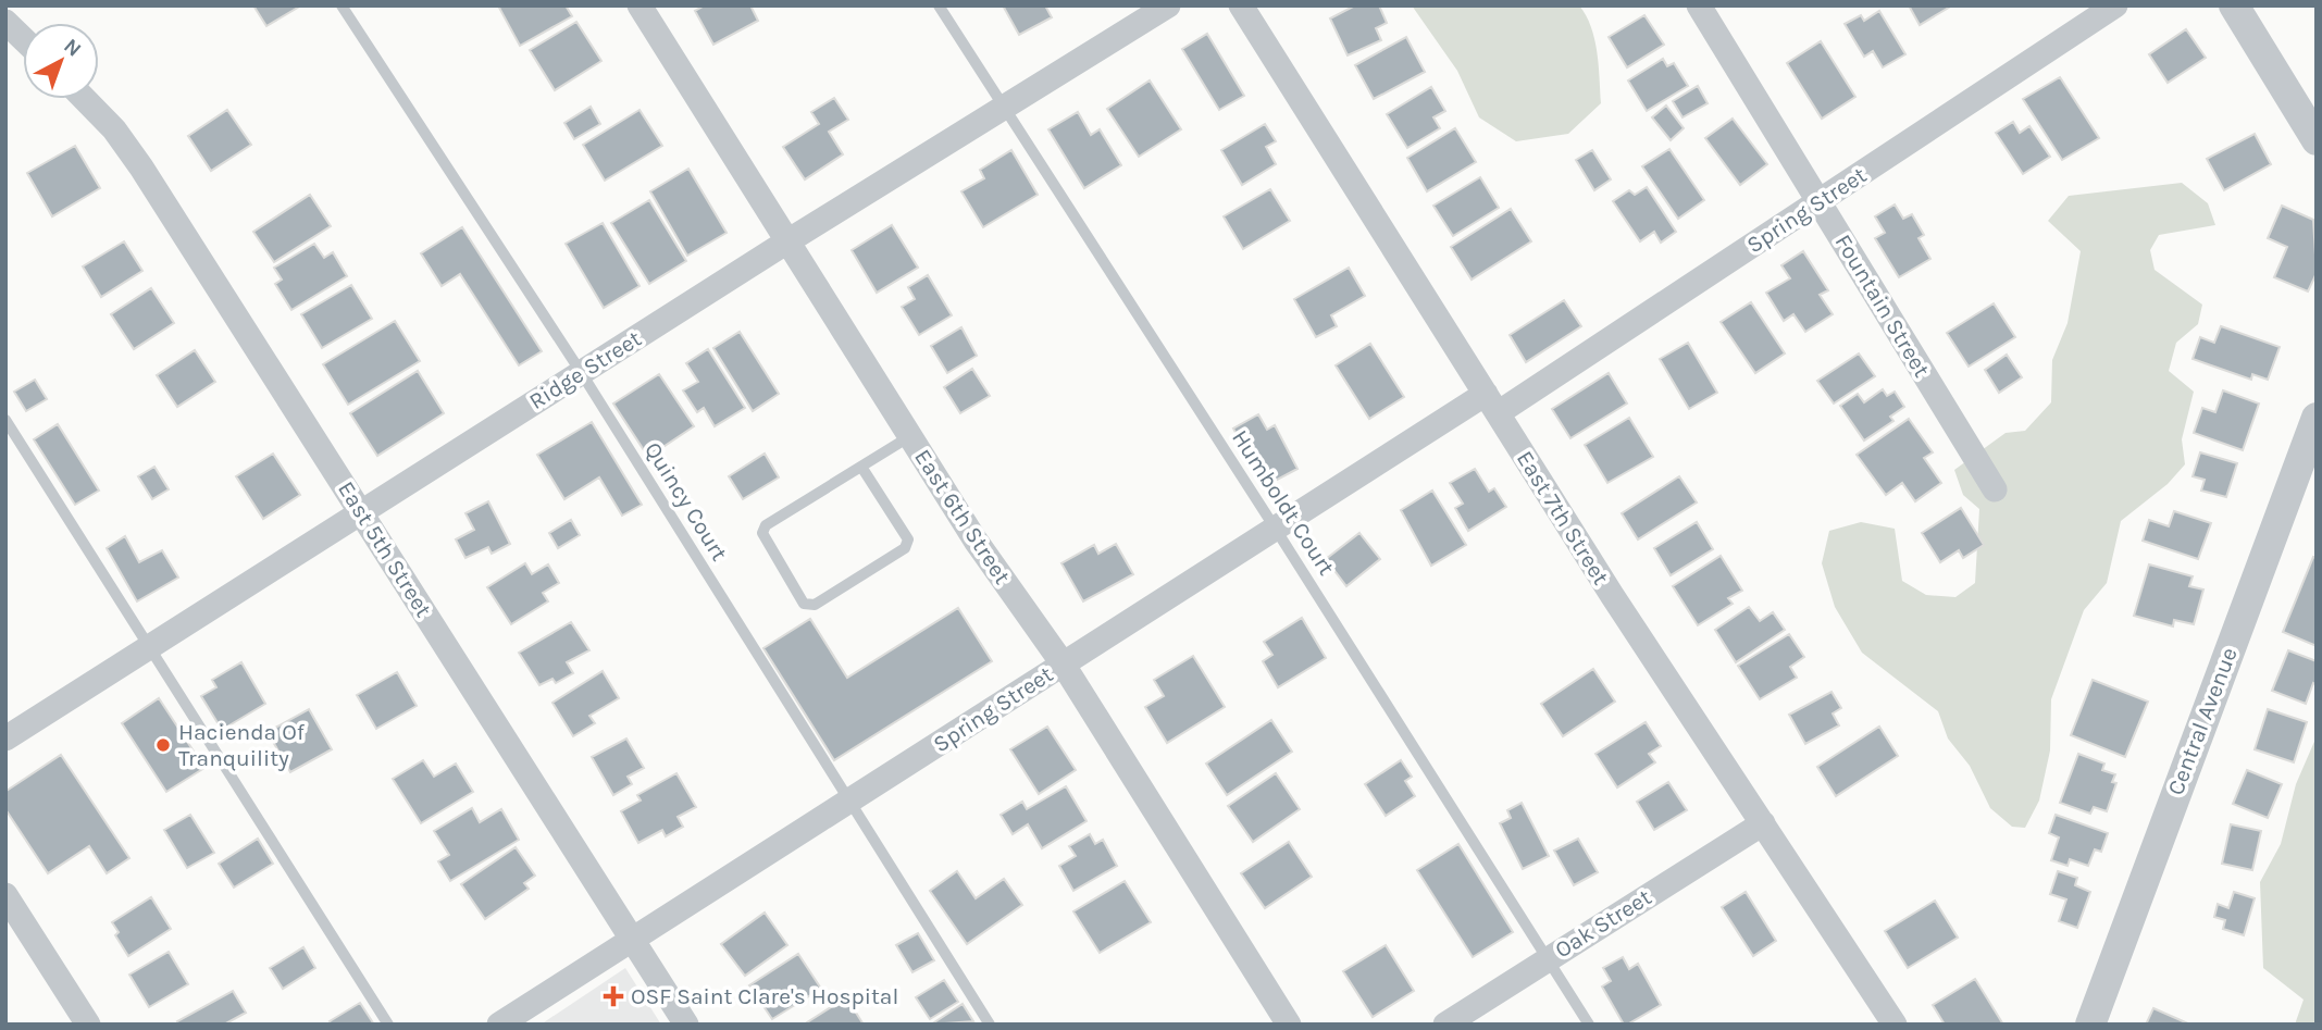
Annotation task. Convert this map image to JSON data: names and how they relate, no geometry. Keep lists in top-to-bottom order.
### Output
{
  "streets": {
    "street": [
      "Spring Street",
      "Fountain Street",
      "Ridge Street",
      "East 6th Street",
      "East 7th Street",
      "East 5th Street",
      "Central Avenue",
      "Oak Street"
    ],
    "lane": ["Quincy Court", "Humboldt Court"]
  },
  "crossings": [
    ["Spring Street", "Fountain Street"],
    ["Spring Street", "Quincy Court"],
    ["Spring Street", "Humboldt Court"],
    ["Spring Street", "East 6th Street"],
    ["Spring Street", "East 7th Street"],
    ["Spring Street", "East 5th Street"],
    ["Ridge Street", "Quincy Court"],
    ["Ridge Street", "Humboldt Court"],
    ["Ridge Street", "East 6th Street"],
    ["Ridge Street", "East 5th Street"],
    ["Humboldt Court", "Oak Street"],
    ["East 7th Street", "Oak Street"]
  ],
  "places": {
    "other": ["Hacienda Of Tranquility"],
    "health": ["OSF Saint Clare's Hospital"]
  },
  "north": "top right"
}
